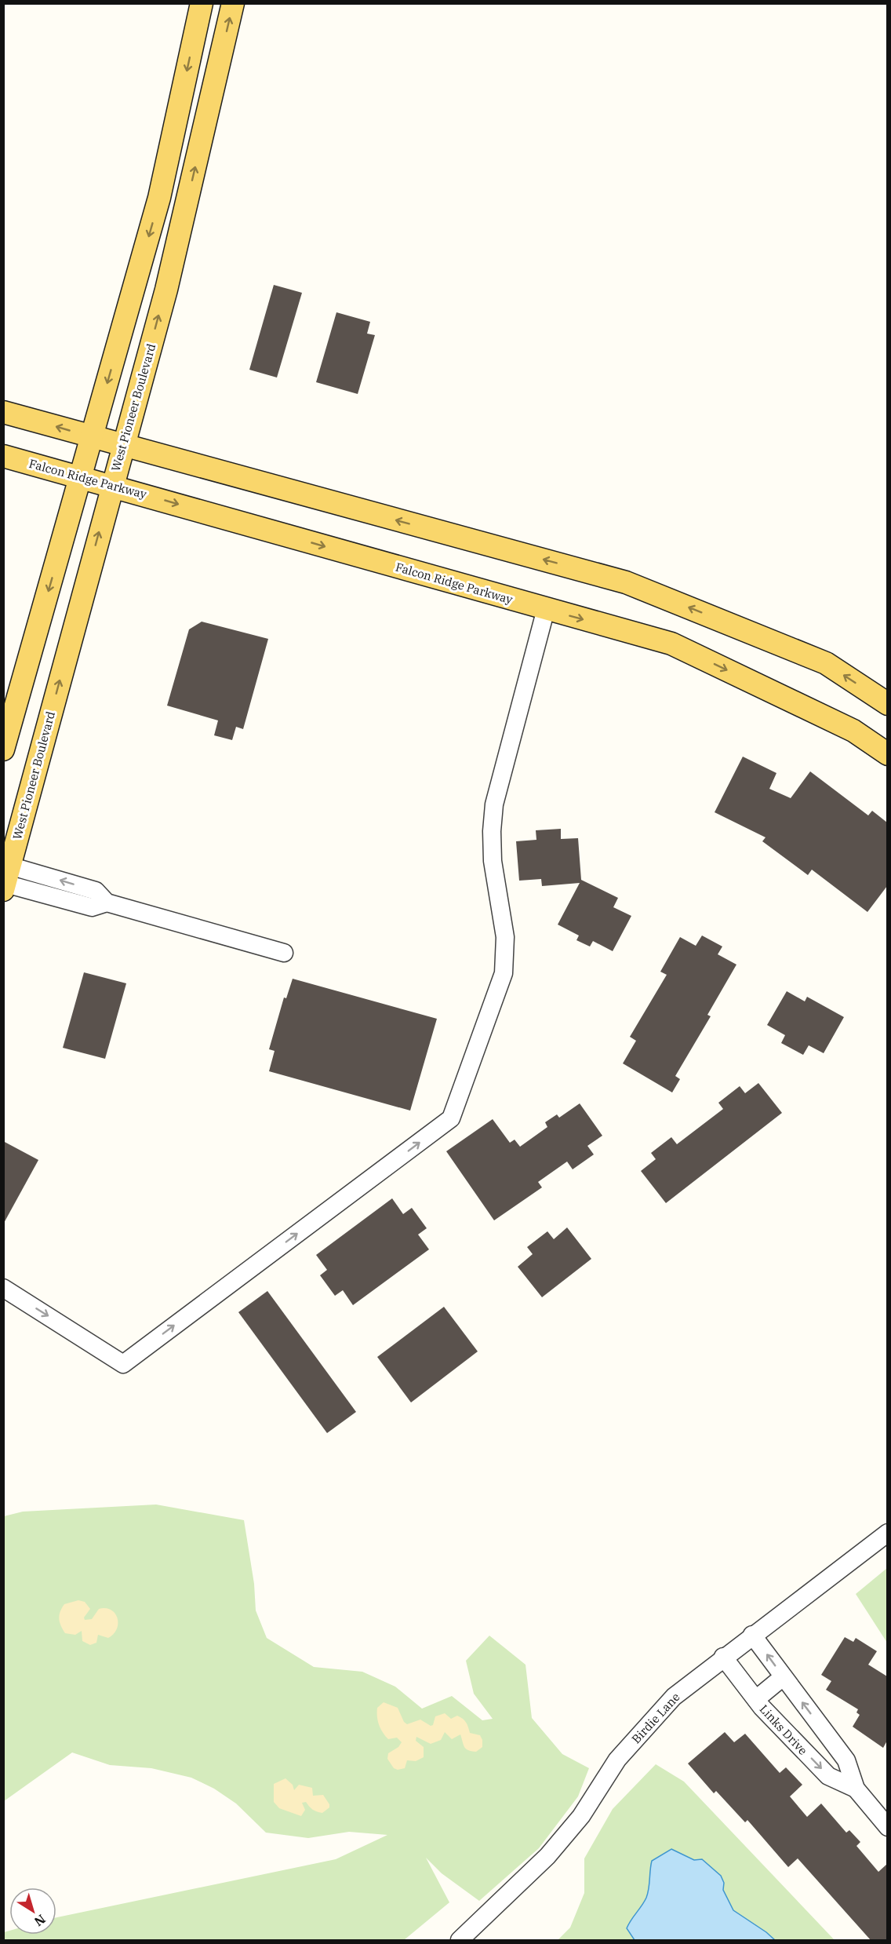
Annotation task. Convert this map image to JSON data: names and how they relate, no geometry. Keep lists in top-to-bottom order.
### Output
{
  "streets": {
    "main road": ["West Pioneer Boulevard", "Falcon Ridge Parkway"],
    "street": ["Birdie Lane", "Links Drive"]
  },
  "crossings": [
    ["West Pioneer Boulevard", "Falcon Ridge Parkway"],
    ["Birdie Lane", "Links Drive"]
  ],
  "north": "bottom right"
}
